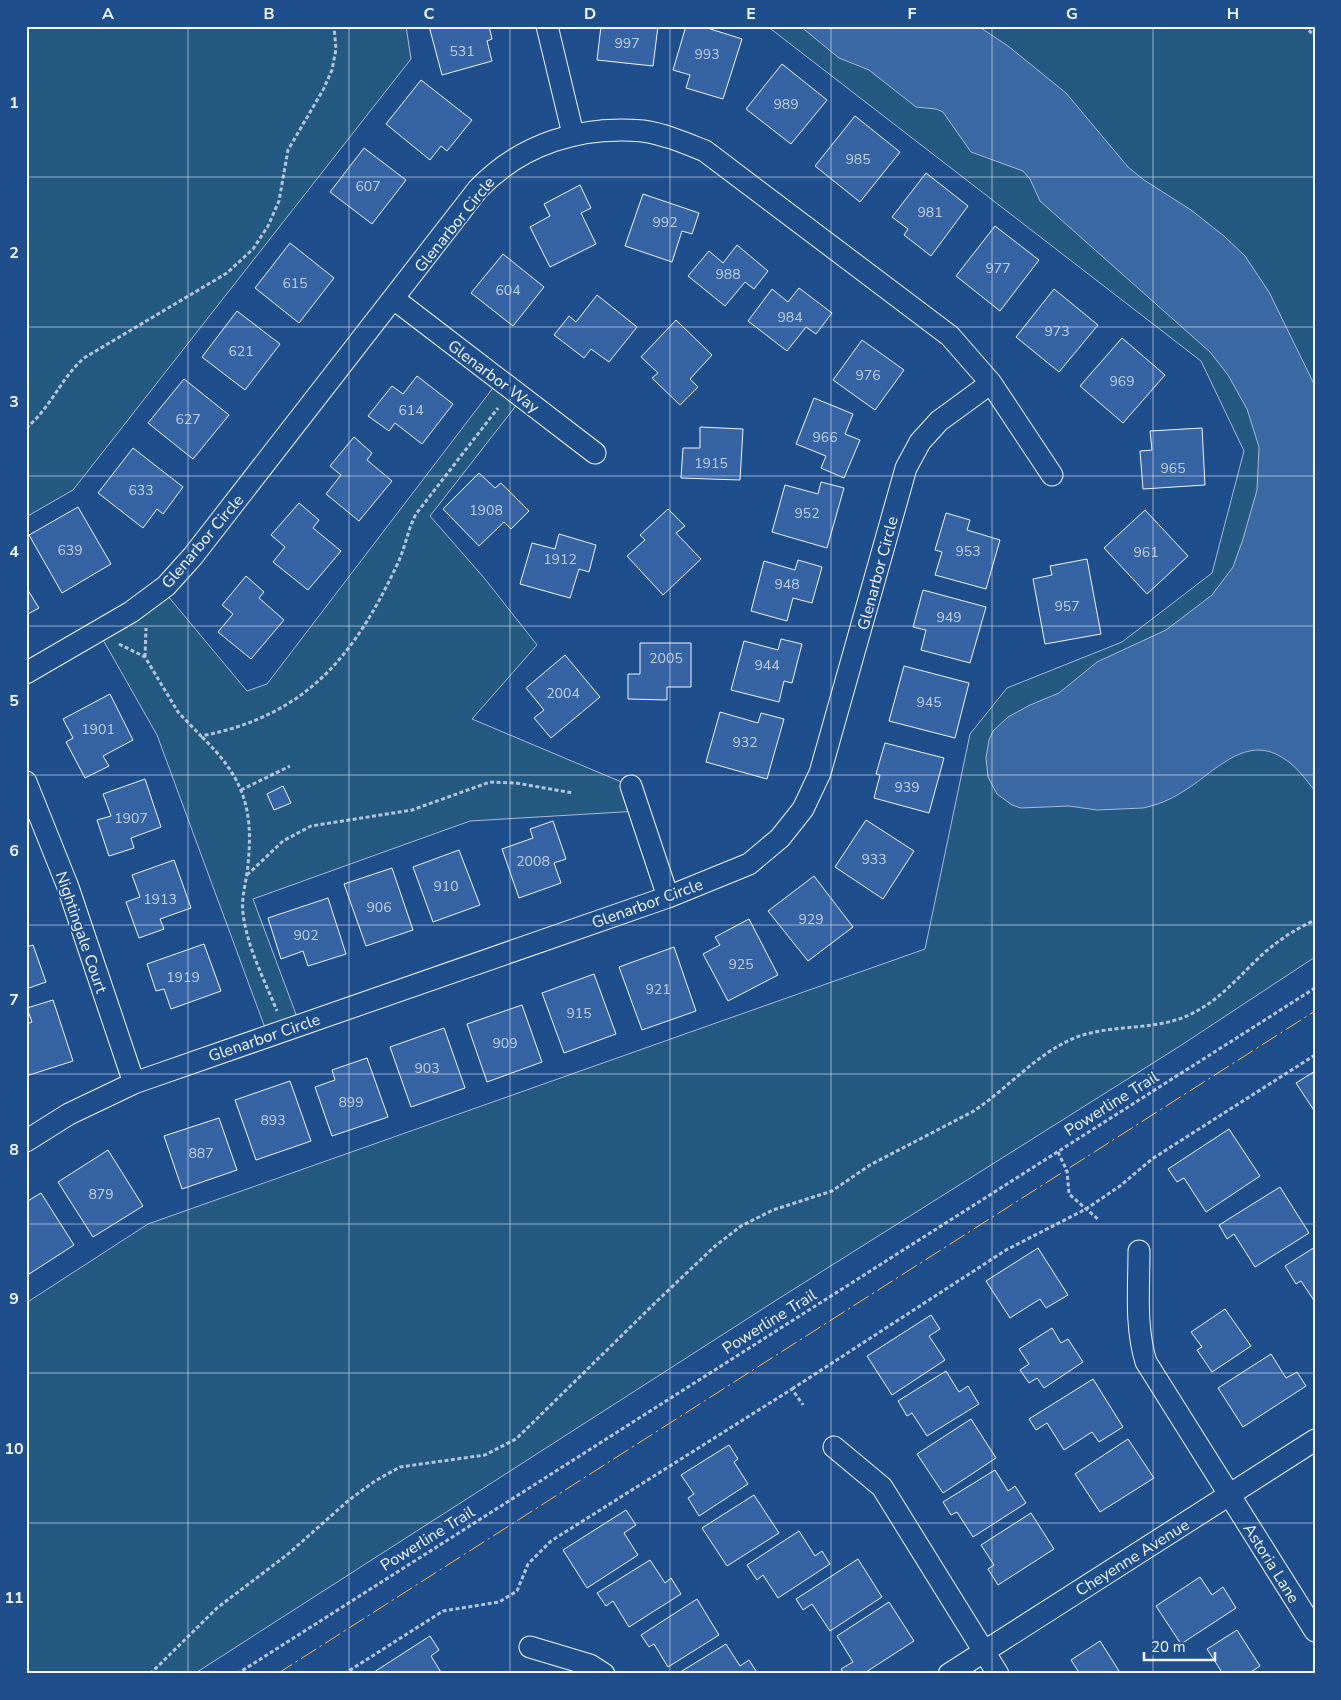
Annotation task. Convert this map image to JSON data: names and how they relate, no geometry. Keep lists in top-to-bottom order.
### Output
{
  "streets": {
    "street": [
      "Glenarbor Circle",
      "Glenarbor Way",
      "Nightingale Court",
      "Cheyenne Avenue",
      "Astoria Lane"
    ],
    "path": ["Powerline Trail"]
  },
  "crossings": [
    ["Glenarbor Circle", "Glenarbor Way"],
    ["Glenarbor Circle", "Nightingale Court"],
    ["Cheyenne Avenue", "Astoria Lane"]
  ],
  "house_numbers": [
    "997",
    "531",
    "993",
    "989",
    "985",
    "607",
    "981",
    "992",
    "977",
    "988",
    "615",
    "604",
    "984",
    "973",
    "621",
    "976",
    "969",
    "614",
    "627",
    "966",
    "1915",
    "965",
    "633",
    "1908",
    "952",
    "639",
    "953",
    "961",
    "1912",
    "948",
    "957",
    "949",
    "2005",
    "944",
    "2004",
    "945",
    "1901",
    "932",
    "939",
    "1907",
    "933",
    "2008",
    "910",
    "1913",
    "906",
    "929",
    "902",
    "925",
    "1919",
    "921",
    "915",
    "909",
    "903",
    "899",
    "893",
    "887",
    "879"
  ],
  "scale_bar": "20 m",
  "grid": {
    "columns": [
      "A",
      "B",
      "C",
      "D",
      "E",
      "F",
      "G",
      "H"
    ],
    "rows": [
      "1",
      "2",
      "3",
      "4",
      "5",
      "6",
      "7",
      "8",
      "9",
      "10",
      "11"
    ]
  }
}
